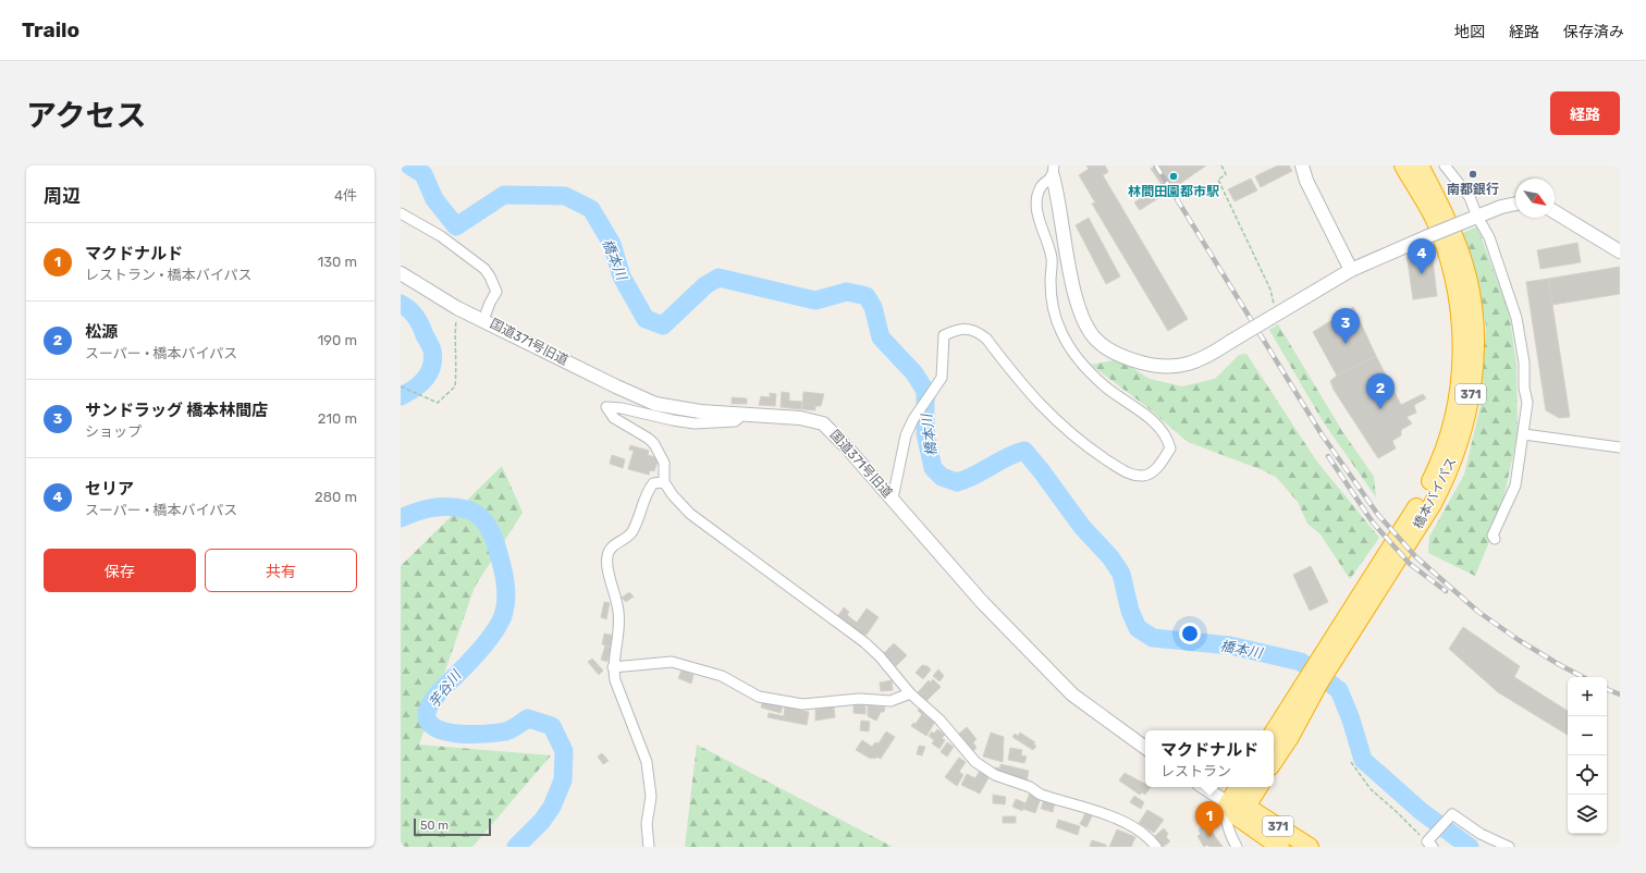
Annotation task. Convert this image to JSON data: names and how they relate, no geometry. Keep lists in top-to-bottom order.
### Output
{
  "streets": {
    "highway": ["371", "橋本バイパス"],
    "street": ["国道371号旧道"]
  },
  "water": ["橋本川", "芋谷川"],
  "places": ["南都銀行", "林間田園都市駅"],
  "scale_bar": "50 m",
  "north": "bottom right",
  "page": {
    "header": "Trailo",
    "nav": ["地図", "経路", "保存済み"],
    "title": "アクセス",
    "buttons": [
      "経路",
      ["保存", "共有"]
    ],
    "heading": ["周辺", "4件"],
    "list": [
      {
        "mark": "1",
        "name": "マクドナルド",
        "note": "レストラン · 橋本バイパス",
        "value": "130 m"
      },
      {
        "mark": "2",
        "name": "松源",
        "note": "スーパー · 橋本バイパス",
        "value": "190 m"
      },
      {
        "mark": "3",
        "name": "サンドラッグ 橋本林間店",
        "note": "ショップ",
        "value": "210 m"
      },
      {
        "mark": "4",
        "name": "セリア",
        "note": "スーパー · 橋本バイパス",
        "value": "280 m"
      }
    ],
    "pins": [
      "4",
      "3",
      "2",
      "1"
    ],
    "map_buttons": ["+", "−"],
    "popup": ["マクドナルド", "レストラン"],
    "scale": "50 m"
  }
}
